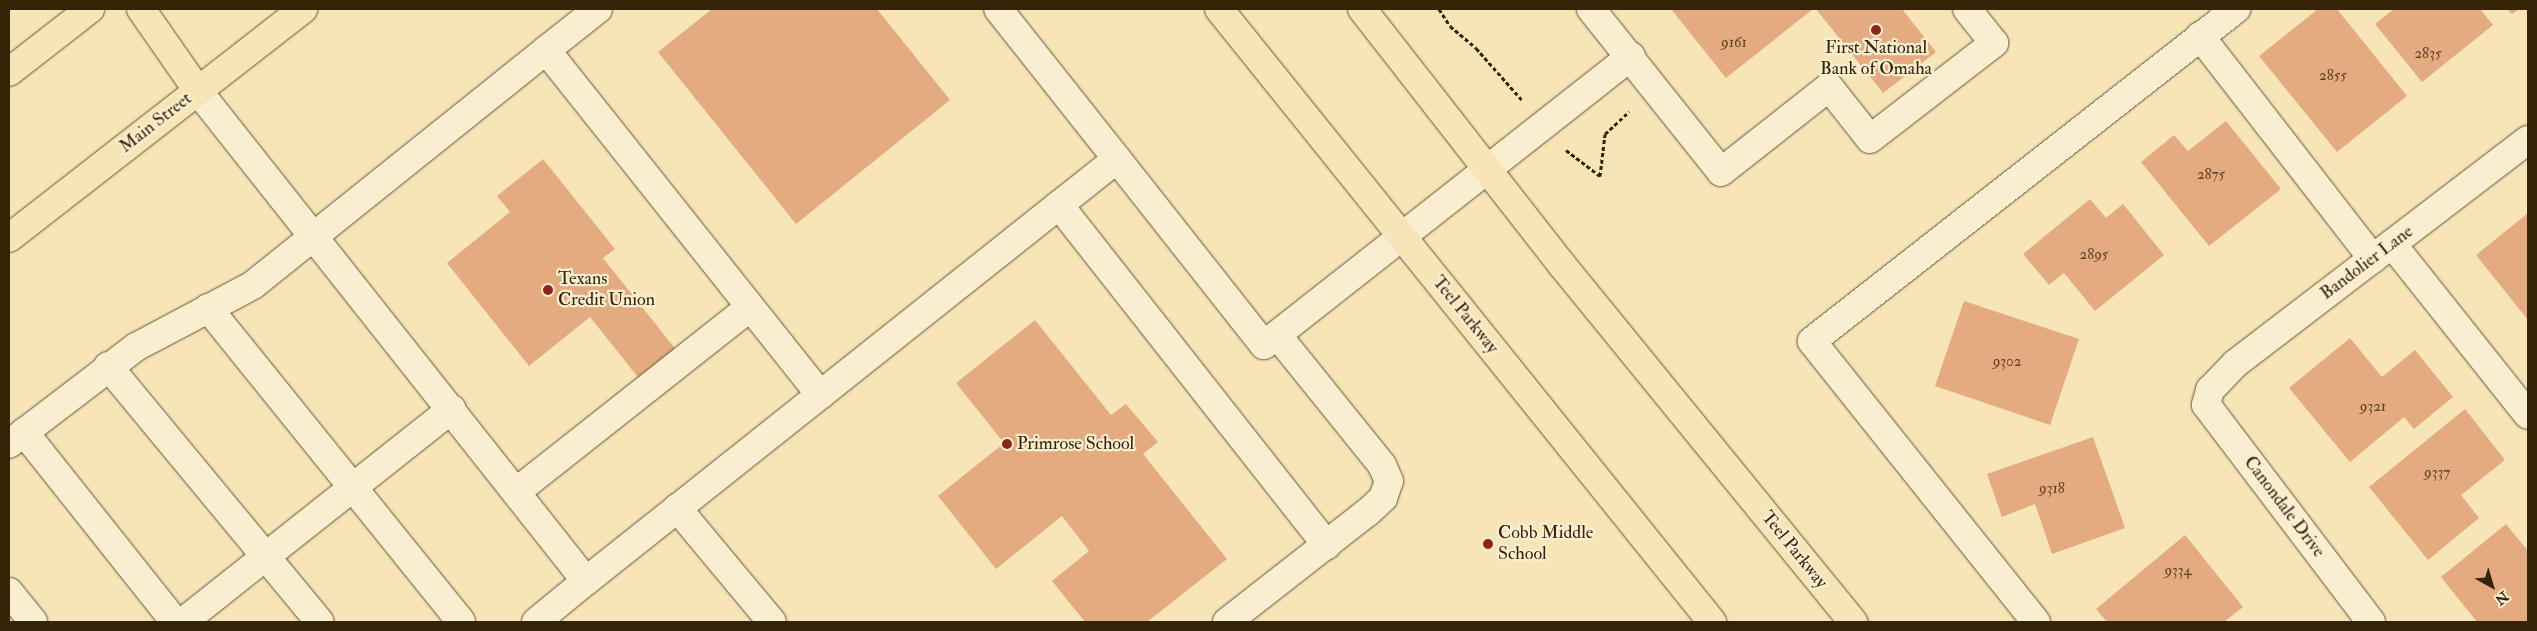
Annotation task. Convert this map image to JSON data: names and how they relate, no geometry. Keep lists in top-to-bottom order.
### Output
{
  "streets": {
    "main road": ["Main Street", "Teel Parkway"],
    "street": ["Bandolier Lane", "Canondale Drive"]
  },
  "crossings": [
    ["Bandolier Lane", "Canondale Drive"]
  ],
  "places": [
    "First National Bank of Omaha",
    "Texans Credit Union",
    "Primrose School",
    "Cobb Middle School"
  ],
  "house_numbers": [
    "9161",
    "2835",
    "2855",
    "2875",
    "2895",
    "9302",
    "9321",
    "9337",
    "9318",
    "9334"
  ],
  "north": "bottom right"
}
